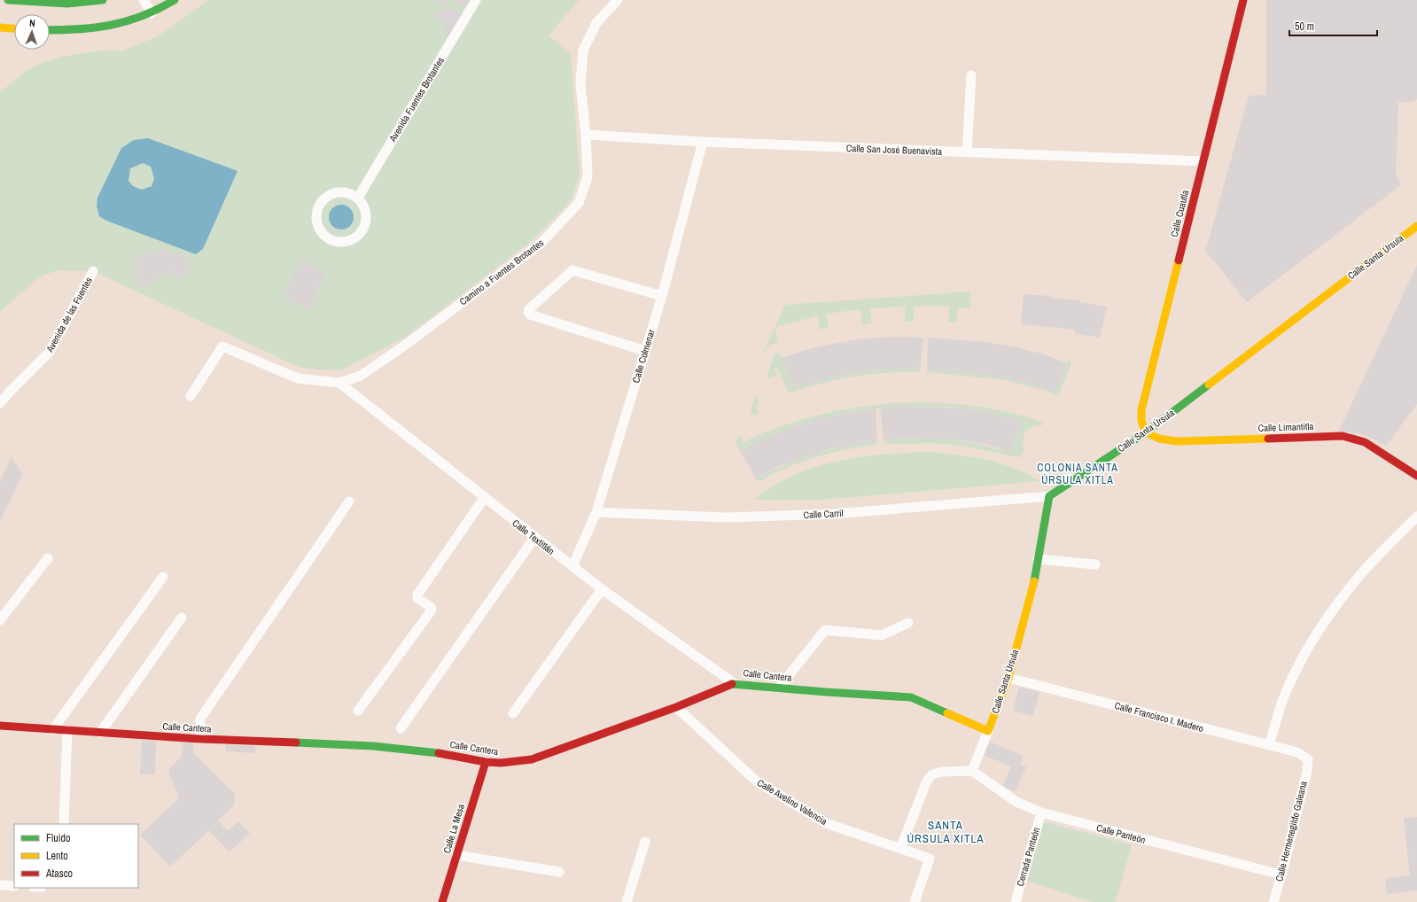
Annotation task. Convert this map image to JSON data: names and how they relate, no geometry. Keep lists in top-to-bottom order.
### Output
{
  "streets": {
    "street": [
      "Avenida Fuentes Brotantes",
      "Calle San José Buenavista",
      "Calle Cuautla",
      "Calle Santa Úrsula",
      "Camino a Fuentes Brotantes",
      "Avenida de las Fuentes",
      "Calle Colmenar",
      "Calle Limantitla",
      "Calle Carril",
      "Calle Textitlán",
      "Calle Cantera",
      "Calle Francisco I. Madero",
      "Calle Avelino Valencia",
      "Calle La Mesa",
      "Calle Hermenegildo Galeana",
      "Calle Panteón",
      "Cerrada Panteón"
    ]
  },
  "crossings": [
    ["Calle San José Buenavista", "Calle Cuautla"],
    ["Calle San José Buenavista", "Camino a Fuentes Brotantes"],
    ["Calle San José Buenavista", "Calle Colmenar"],
    ["Calle Cuautla", "Calle Santa Úrsula"],
    ["Calle Cuautla", "Calle Limantitla"],
    ["Calle Santa Úrsula", "Calle Limantitla"],
    ["Calle Santa Úrsula", "Calle Carril"],
    ["Calle Santa Úrsula", "Calle Cantera"],
    ["Calle Santa Úrsula", "Calle Francisco I. Madero"],
    ["Calle Santa Úrsula", "Calle Panteón"],
    ["Camino a Fuentes Brotantes", "Calle Textitlán"],
    ["Calle Colmenar", "Calle Carril"],
    ["Calle Colmenar", "Calle Textitlán"],
    ["Calle Textitlán", "Calle Cantera"],
    ["Calle Cantera", "Calle Avelino Valencia"],
    ["Calle Cantera", "Calle La Mesa"],
    ["Calle Francisco I. Madero", "Calle Hermenegildo Galeana"],
    ["Calle Hermenegildo Galeana", "Calle Panteón"],
    ["Calle Panteón", "Cerrada Panteón"]
  ],
  "districts": ["COLONIA SANTA ÚRSULA XITLA", "SANTA ÚRSULA XITLA"],
  "legend": ["Fluido", "Lento", "Atasco"],
  "scale_bar": "50 m",
  "north": "top"
}
